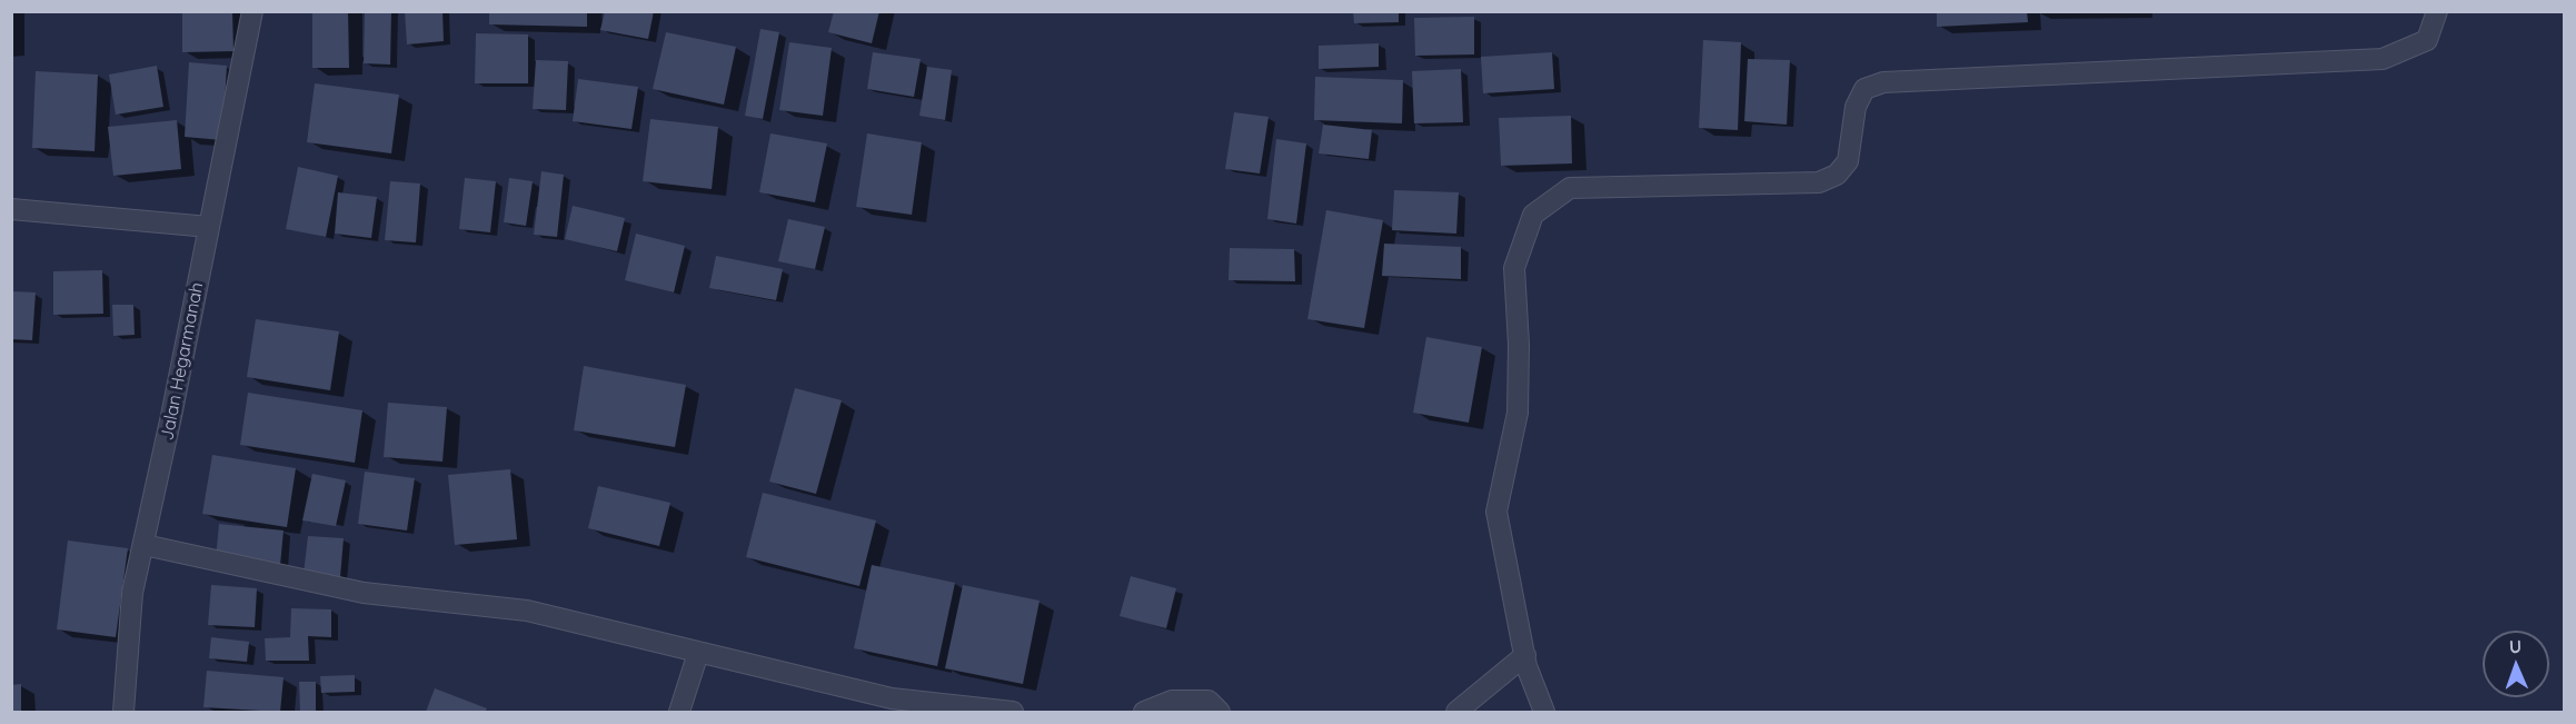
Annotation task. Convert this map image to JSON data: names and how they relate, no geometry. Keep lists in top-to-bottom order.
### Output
{
  "streets": {
    "street": ["Jalan Hegarmanah"]
  },
  "north": "top"
}
